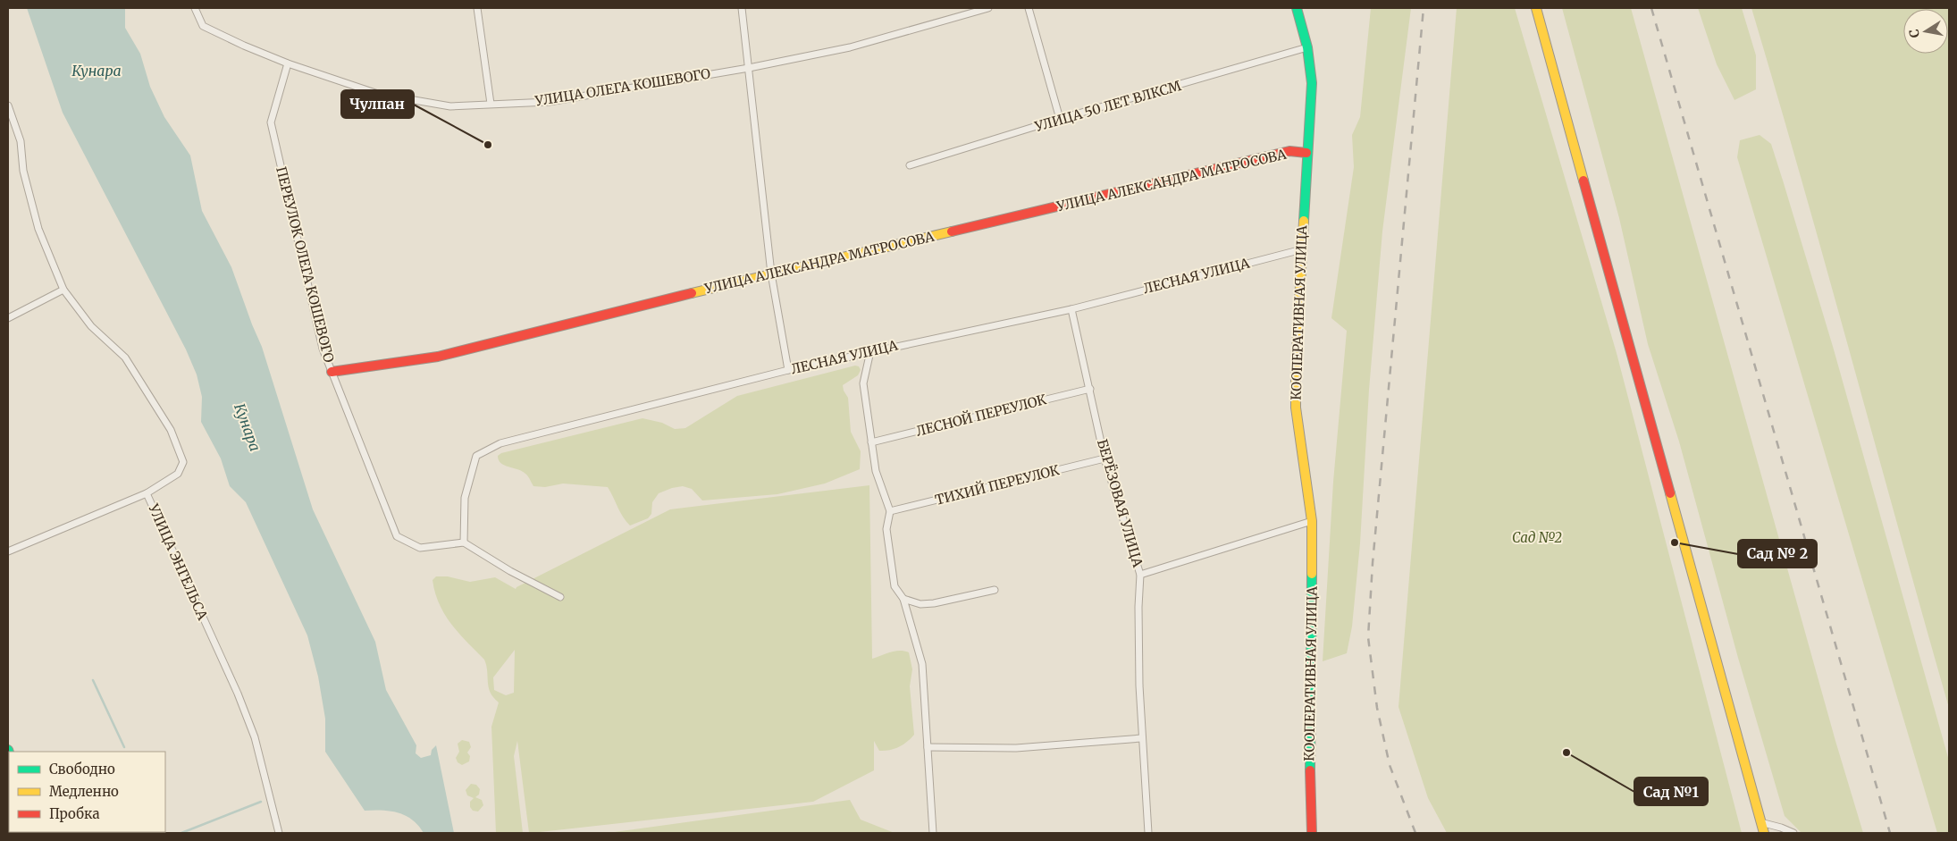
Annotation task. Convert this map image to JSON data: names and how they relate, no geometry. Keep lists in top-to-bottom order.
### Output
{
  "streets": {
    "main road": ["УЛИЦА АЛЕКСАНДРА МАТРОСОВА", "КООПЕРАТИВНАЯ УЛИЦА"],
    "street": [
      "УЛИЦА ОЛЕГА КОШЕВОГО",
      "УЛИЦА 50 ЛЕТ ВЛКСМ",
      "ПЕРЕУЛОК ОЛЕГА КОШЕВОГО",
      "ЛЕСНАЯ УЛИЦА",
      "ЛЕСНОЙ ПЕРЕУЛОК",
      "ТИХИЙ ПЕРЕУЛОК",
      "БЕРЁЗОВАЯ УЛИЦА",
      "УЛИЦА ЭНГЕЛЬСА"
    ]
  },
  "crossings": [
    ["УЛИЦА ОЛЕГА КОШЕВОГО", "ПЕРЕУЛОК ОЛЕГА КОШЕВОГО"],
    ["УЛИЦА 50 ЛЕТ ВЛКСМ", "КООПЕРАТИВНАЯ УЛИЦА"],
    ["УЛИЦА АЛЕКСАНДРА МАТРОСОВА", "ПЕРЕУЛОК ОЛЕГА КОШЕВОГО"],
    ["УЛИЦА АЛЕКСАНДРА МАТРОСОВА", "КООПЕРАТИВНАЯ УЛИЦА"],
    ["ПЕРЕУЛОК ОЛЕГА КОШЕВОГО", "ЛЕСНАЯ УЛИЦА"],
    ["ЛЕСНАЯ УЛИЦА", "КООПЕРАТИВНАЯ УЛИЦА"],
    ["ЛЕСНАЯ УЛИЦА", "БЕРЁЗОВАЯ УЛИЦА"],
    ["ЛЕСНОЙ ПЕРЕУЛОК", "БЕРЁЗОВАЯ УЛИЦА"],
    ["ТИХИЙ ПЕРЕУЛОК", "БЕРЁЗОВАЯ УЛИЦА"]
  ],
  "water": ["Кунара"],
  "parks": ["Сад №2"],
  "places": ["Чулпан", "Сад № 2", "Сад №1"],
  "legend": ["Свободно", "Медленно", "Пробка"],
  "north": "left"
}
